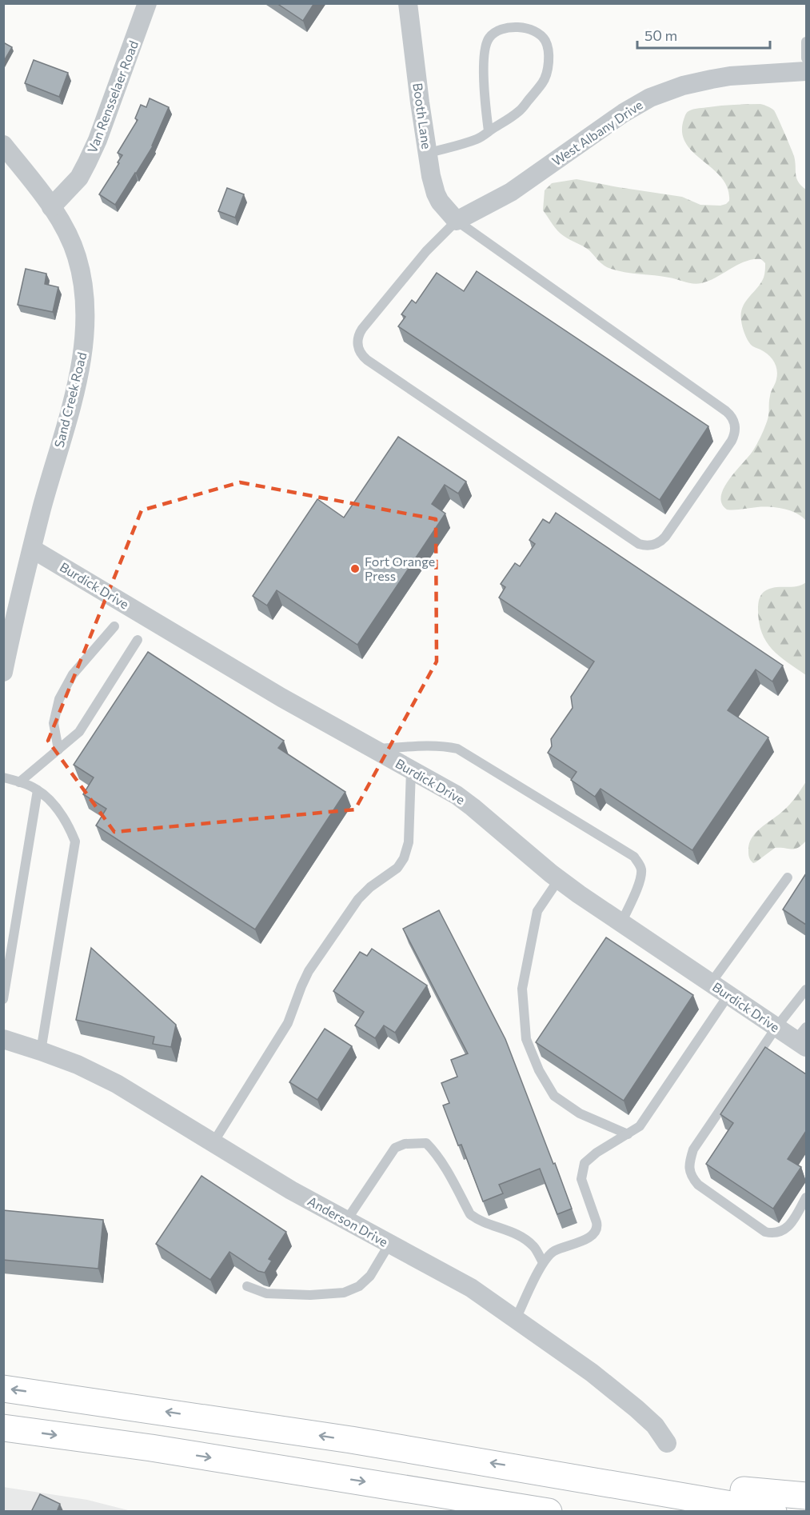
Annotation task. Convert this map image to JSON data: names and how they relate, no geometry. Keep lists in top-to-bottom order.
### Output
{
  "streets": {
    "street": [
      "Van Rensselaer Road",
      "Booth Lane",
      "West Albany Drive",
      "Sand Creek Road",
      "Burdick Drive",
      "Anderson Drive"
    ]
  },
  "crossings": [
    ["Van Rensselaer Road", "Sand Creek Road"],
    ["Booth Lane", "West Albany Drive"],
    ["Sand Creek Road", "Burdick Drive"]
  ],
  "places": ["Fort Orange Press"],
  "scale_bar": "50 m"
}
